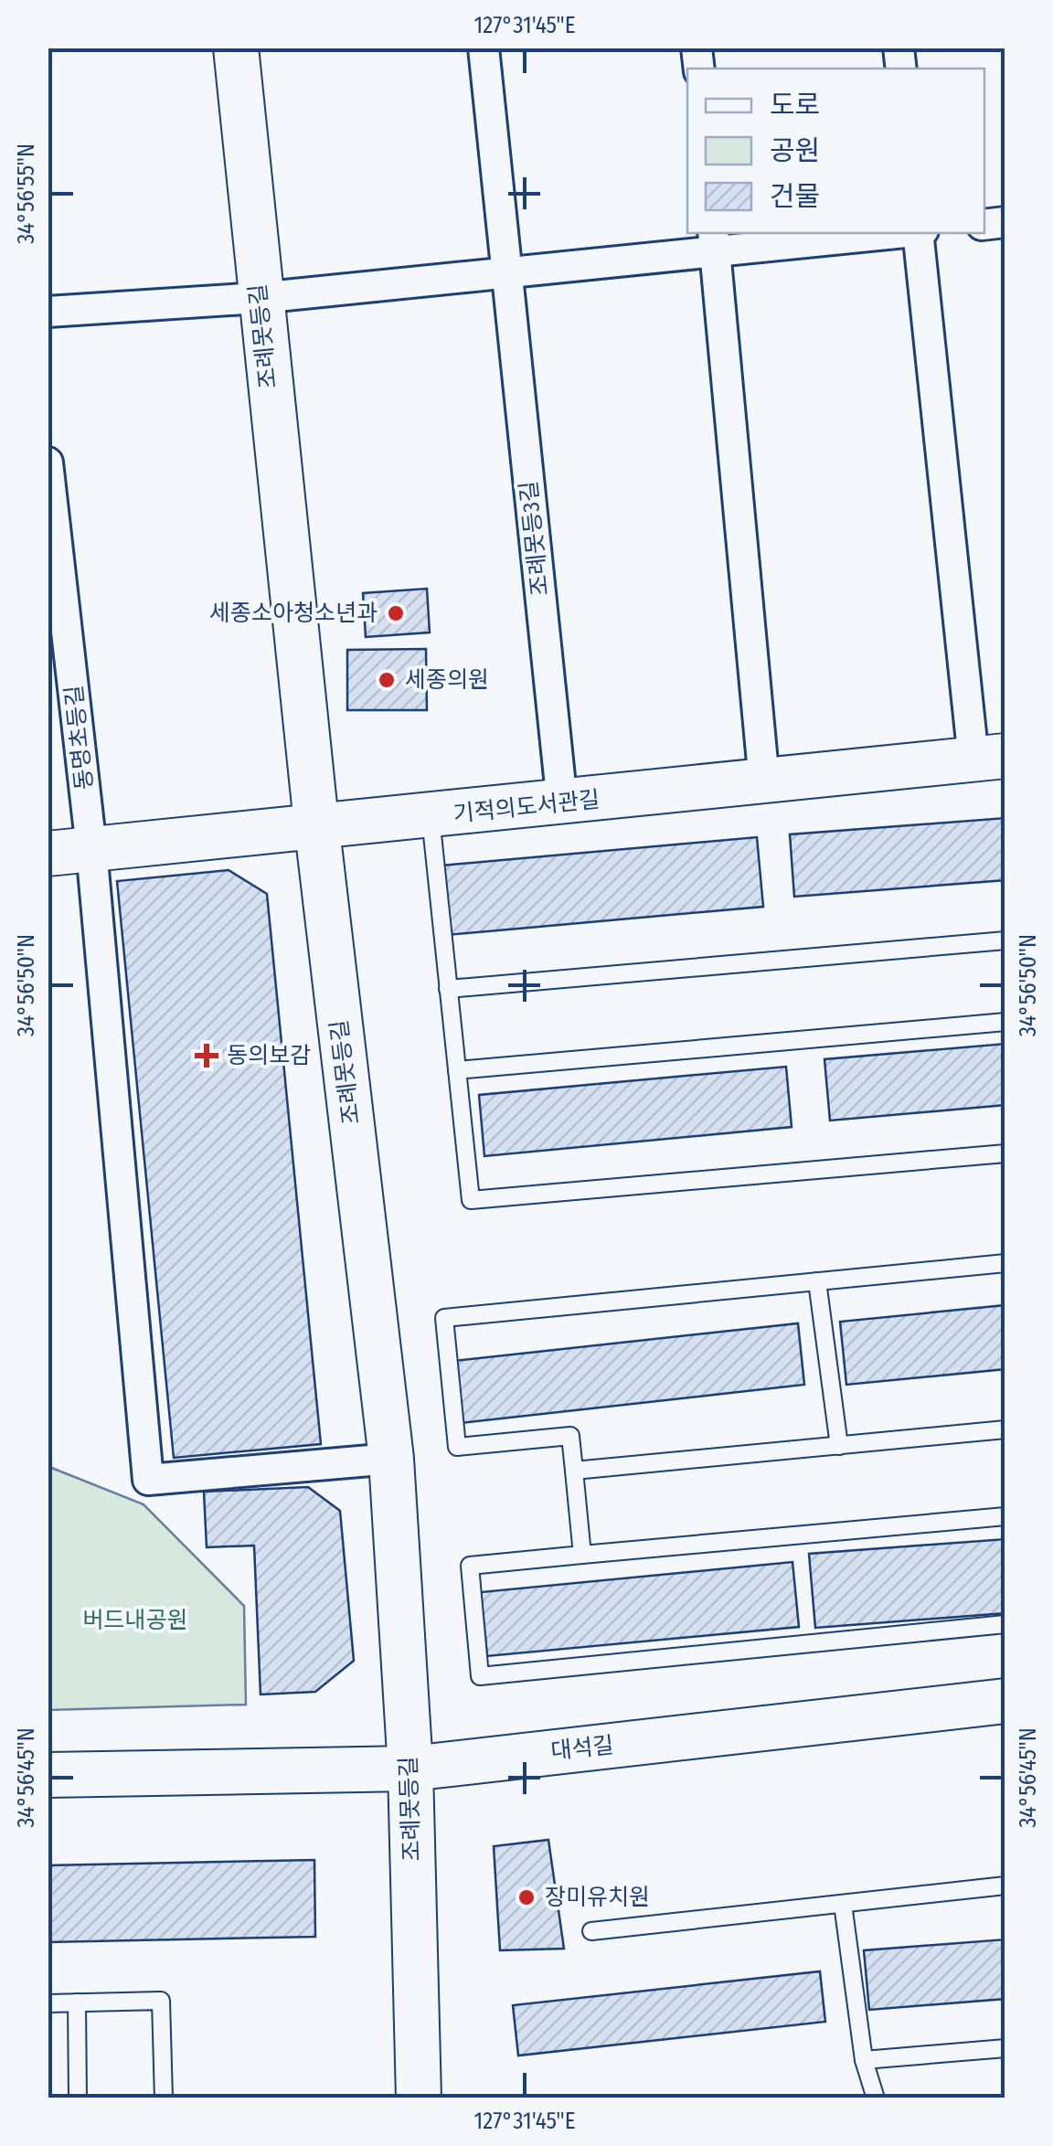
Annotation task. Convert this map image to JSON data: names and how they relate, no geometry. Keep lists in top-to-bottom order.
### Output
{
  "streets": {
    "street": [
      "조례못등길",
      "조례못등3길",
      "동명초등길",
      "기적의도서관길",
      "대석길"
    ]
  },
  "crossings": [
    ["조례못등길", "동명초등길"],
    ["조례못등길", "기적의도서관길"],
    ["조례못등길", "대석길"],
    ["조례못등3길", "기적의도서관길"],
    ["동명초등길", "기적의도서관길"]
  ],
  "parks": ["버드내공원"],
  "places": {
    "other": ["세종소아청소년과", "세종의원", "장미유치원"],
    "health": ["동의보감"]
  },
  "legend": ["도로", "공원", "건물"],
  "coordinates": [
    "127°31'45\"E",
    "34°56'55\"N",
    "34°56'50\"N",
    "34°56'45\"N"
  ]
}
